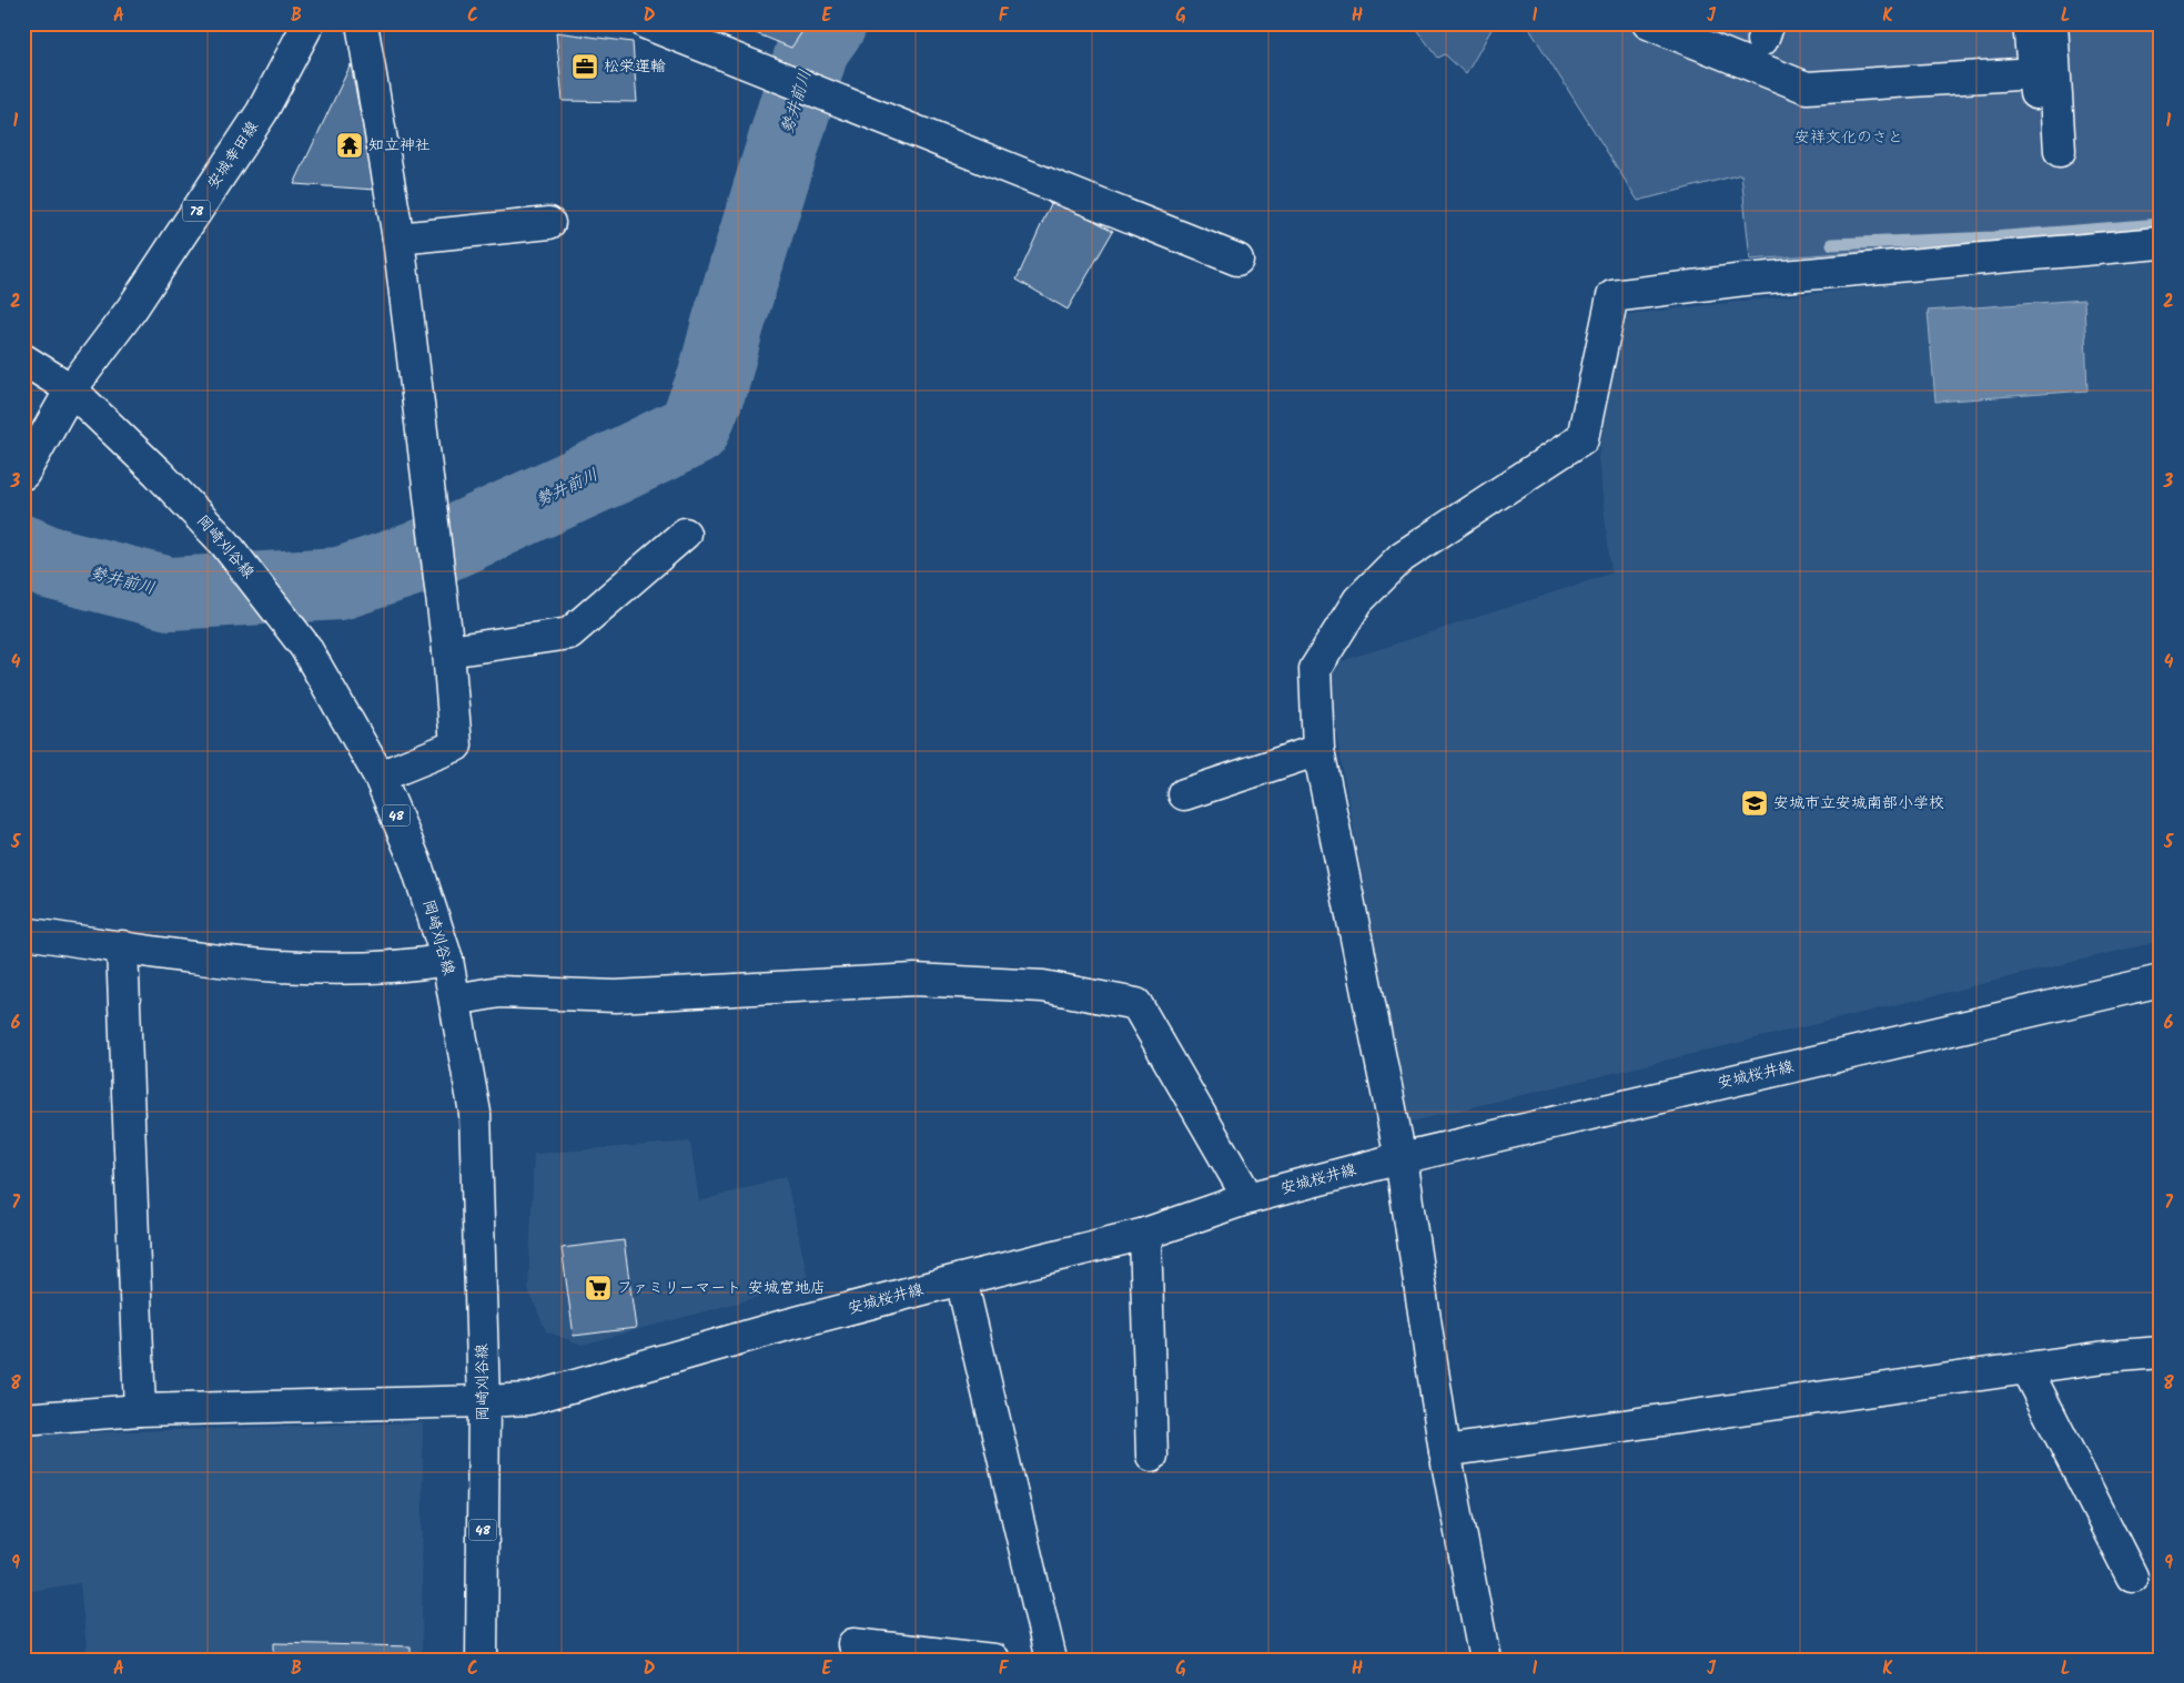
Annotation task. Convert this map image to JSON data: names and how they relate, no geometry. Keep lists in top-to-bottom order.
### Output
{
  "streets": {
    "street": [
      "安城幸田線",
      "78",
      "岡崎刈谷線",
      "48",
      "安城桜井線"
    ]
  },
  "crossings": [
    ["安城幸田線", "岡崎刈谷線"],
    ["岡崎刈谷線", "安城桜井線"]
  ],
  "water": ["勢井前川"],
  "parks": ["安祥文化のさと"],
  "places": {
    "office": ["松栄運輸"],
    "temple": ["知立神社"],
    "school or university": ["安城市立安城南部小学校"],
    "supermarket": ["ファミリーマート 安城宮地店"]
  },
  "grid": {
    "columns": [
      "A",
      "B",
      "C",
      "D",
      "E",
      "F",
      "G",
      "H",
      "I",
      "J",
      "K",
      "L"
    ],
    "rows": [
      "1",
      "2",
      "3",
      "4",
      "5",
      "6",
      "7",
      "8",
      "9"
    ]
  }
}
